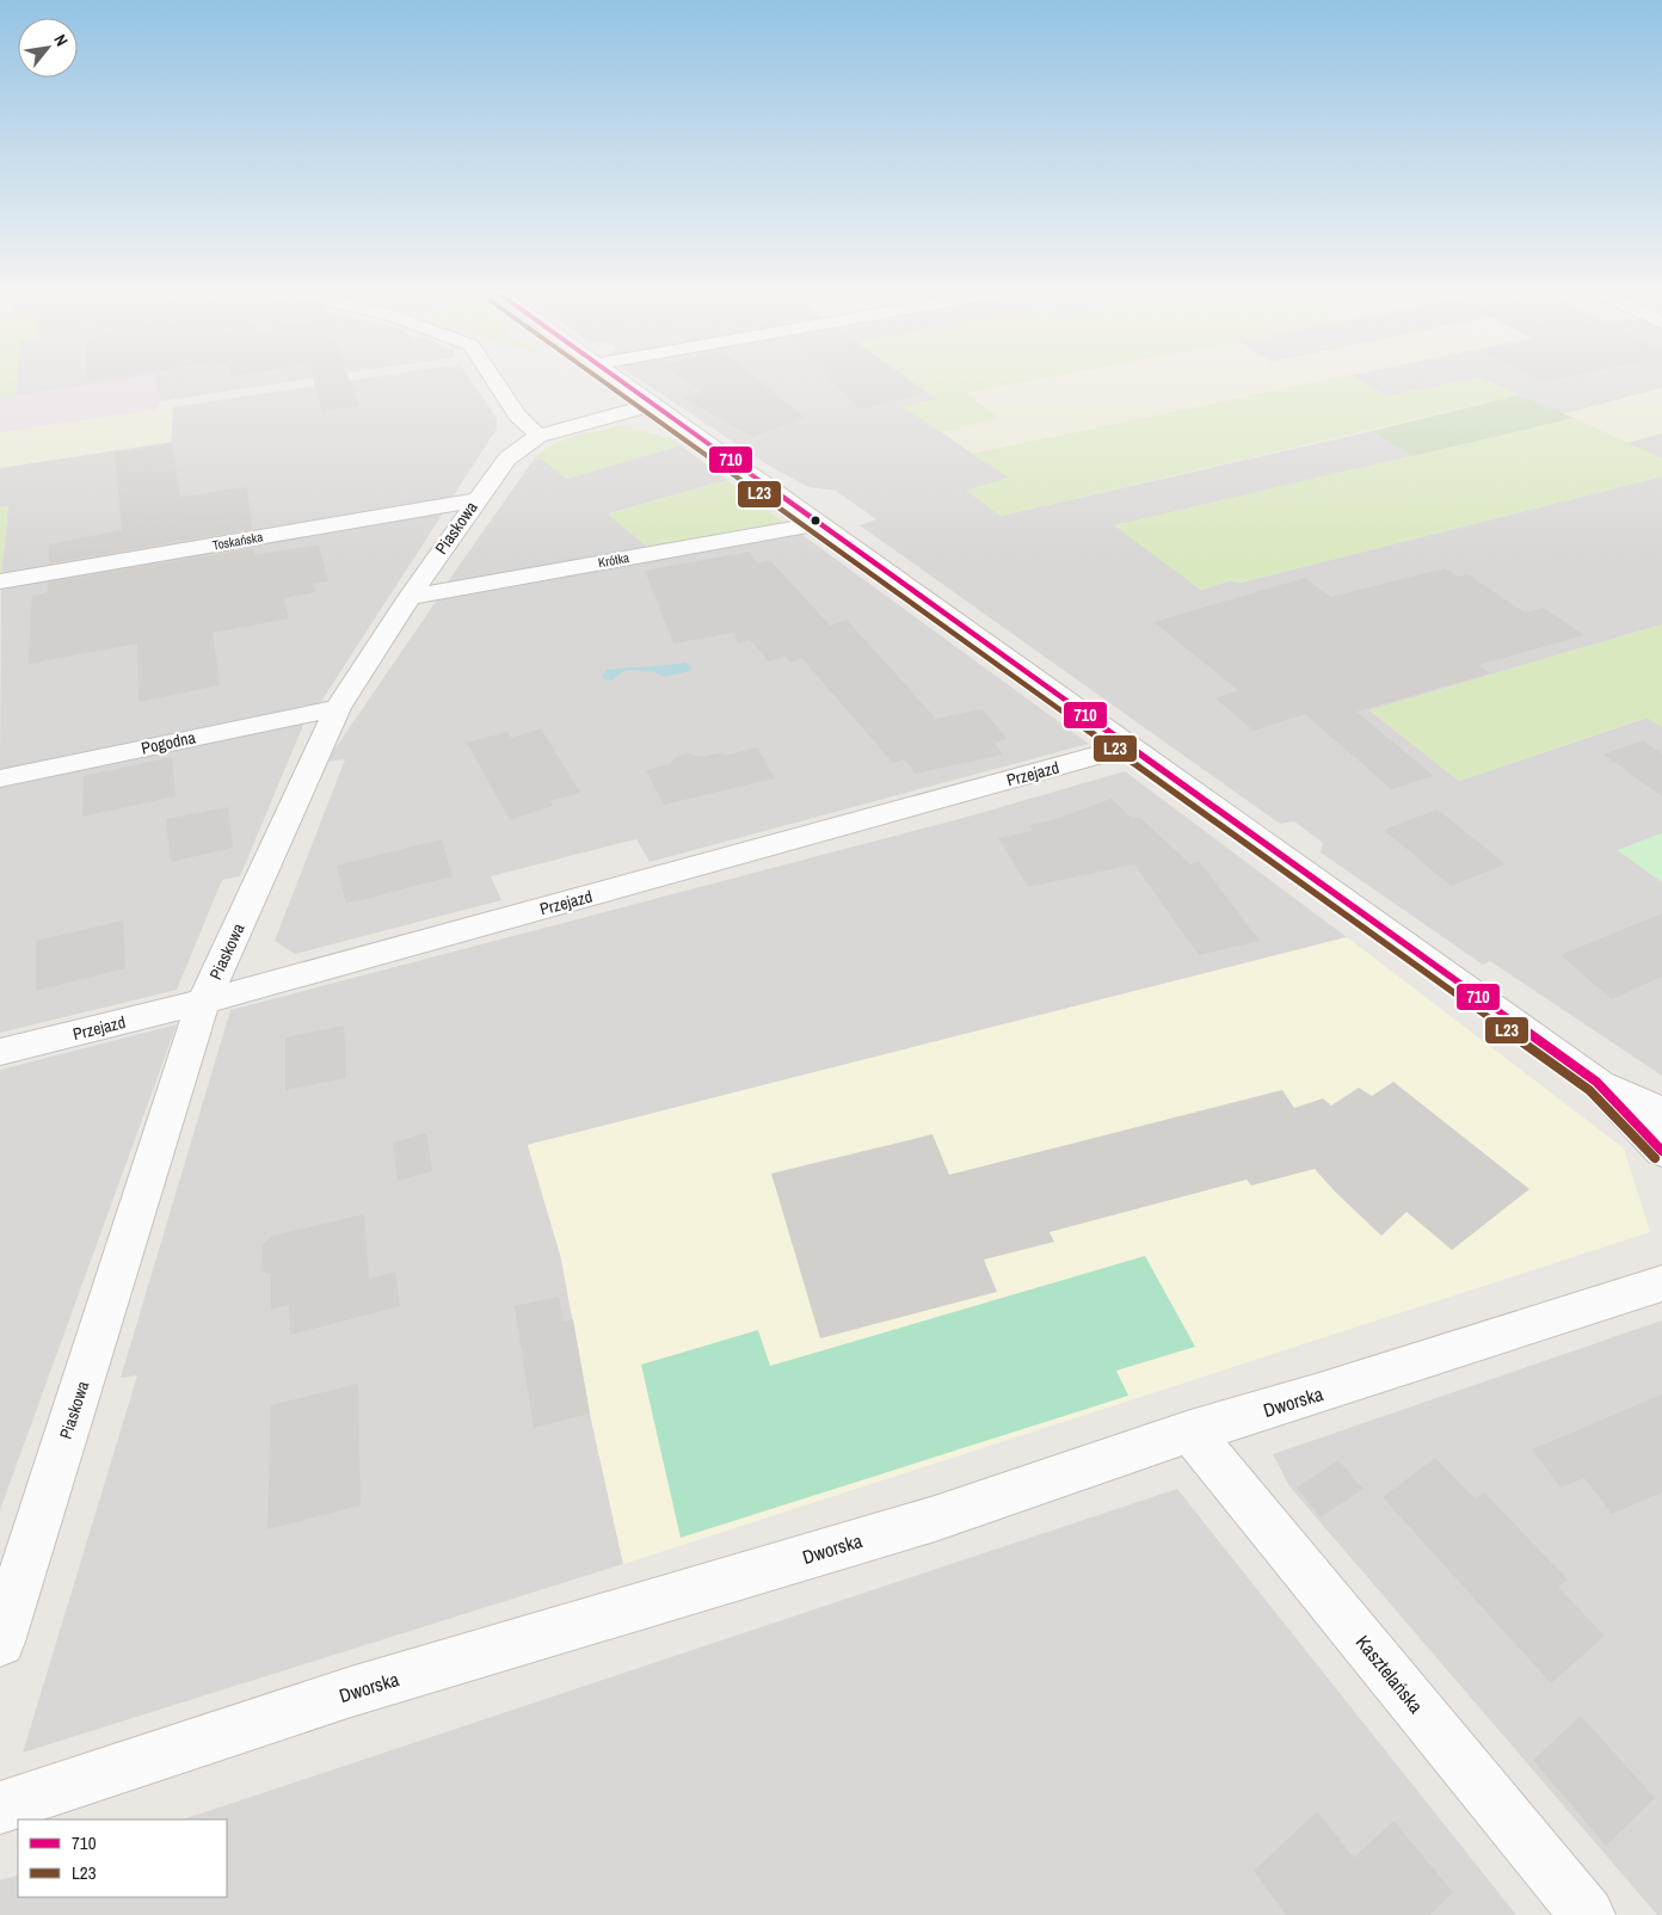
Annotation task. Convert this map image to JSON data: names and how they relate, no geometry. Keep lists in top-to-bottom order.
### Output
{
  "streets": {
    "street": [
      "Piaskowa",
      "Toskańska",
      "Krótka",
      "Pogodna",
      "Przejazd",
      "Dworska",
      "Kasztelańska"
    ]
  },
  "crossings": [
    ["Piaskowa", "Toskańska"],
    ["Piaskowa", "Krótka"],
    ["Piaskowa", "Pogodna"],
    ["Piaskowa", "Przejazd"],
    ["Dworska", "Kasztelańska"]
  ],
  "lines": ["transit line 710", "transit line L23"],
  "legend": ["710", "L23"],
  "north": "top right"
}
